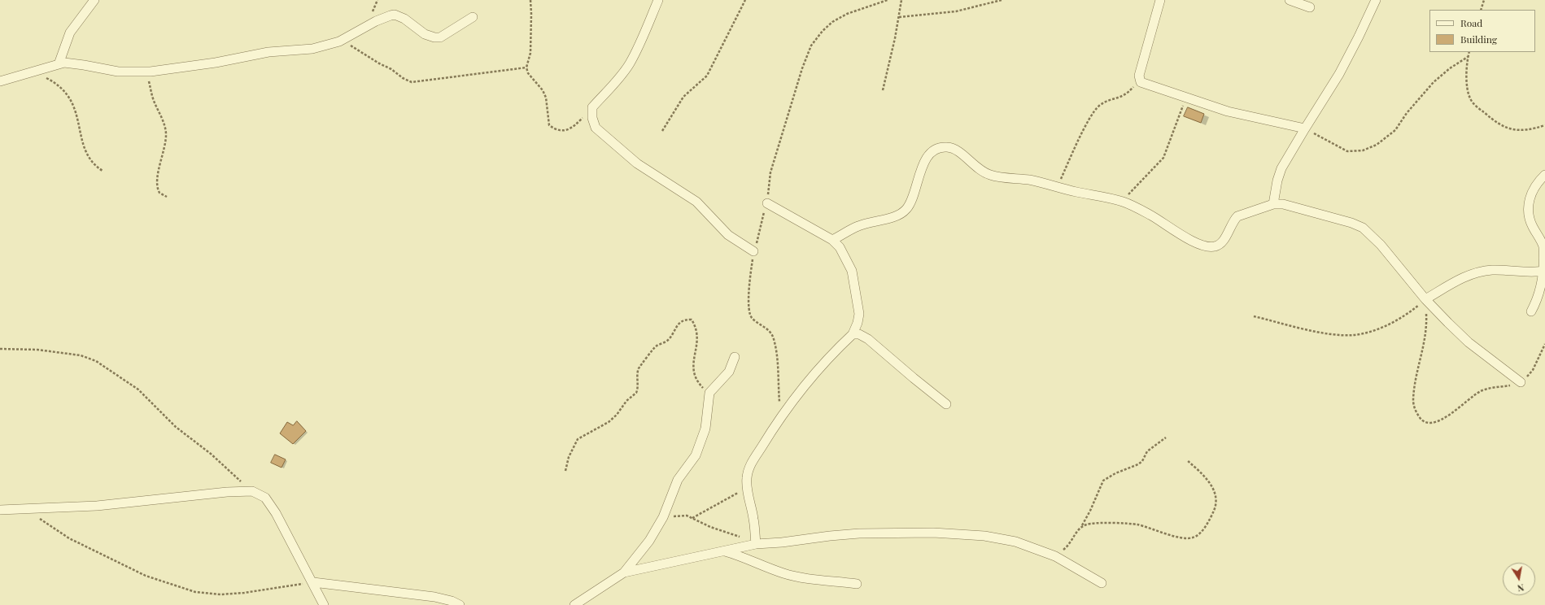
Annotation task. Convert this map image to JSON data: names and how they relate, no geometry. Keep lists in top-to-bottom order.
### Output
{
  "legend": ["Road", "Building"],
  "north": "bottom"
}
